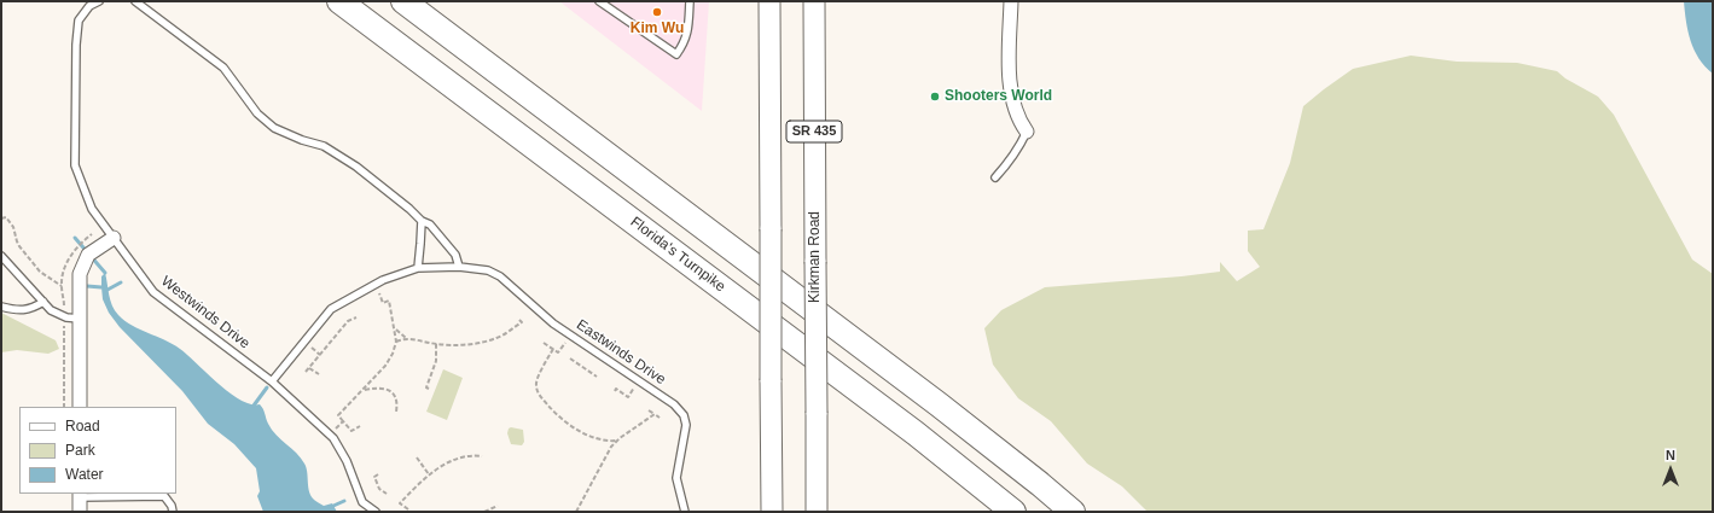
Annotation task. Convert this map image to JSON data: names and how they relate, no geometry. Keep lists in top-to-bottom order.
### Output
{
  "streets": {
    "highway": ["Florida's Turnpike"],
    "main road": ["SR 435", "Kirkman Road"],
    "lane": ["Westwinds Drive", "Eastwinds Drive"]
  },
  "crossings": [
    ["Westwinds Drive", "Eastwinds Drive"]
  ],
  "places": ["Kim Wu", "Shooters World"],
  "legend": ["Road", "Park", "Water"],
  "north": "top"
}
